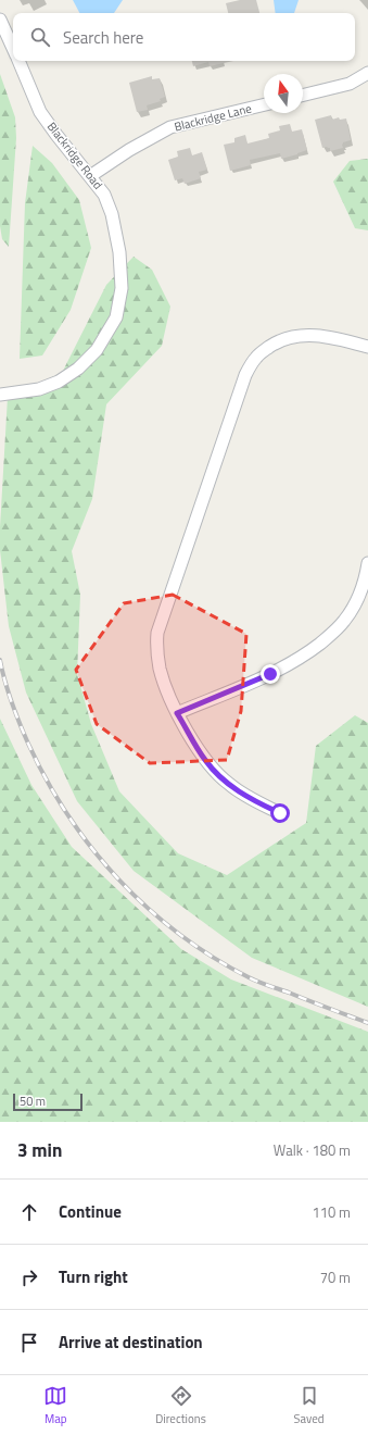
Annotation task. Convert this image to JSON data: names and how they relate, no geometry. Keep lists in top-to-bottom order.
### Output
{
  "streets": {
    "street": ["Blackridge Lane", "Blackridge Road"]
  },
  "crossings": [
    ["Blackridge Lane", "Blackridge Road"]
  ],
  "scale_bar": "50 m",
  "north": "top",
  "page": {
    "search": "Search here",
    "scale": "50 m",
    "heading": ["3 min", "Walk · 180 m"],
    "list": [
      ["Continue", "110 m"],
      ["Turn right", "70 m"],
      "Arrive at destination"
    ],
    "nav": ["Map", "Directions", "Saved"]
  }
}
